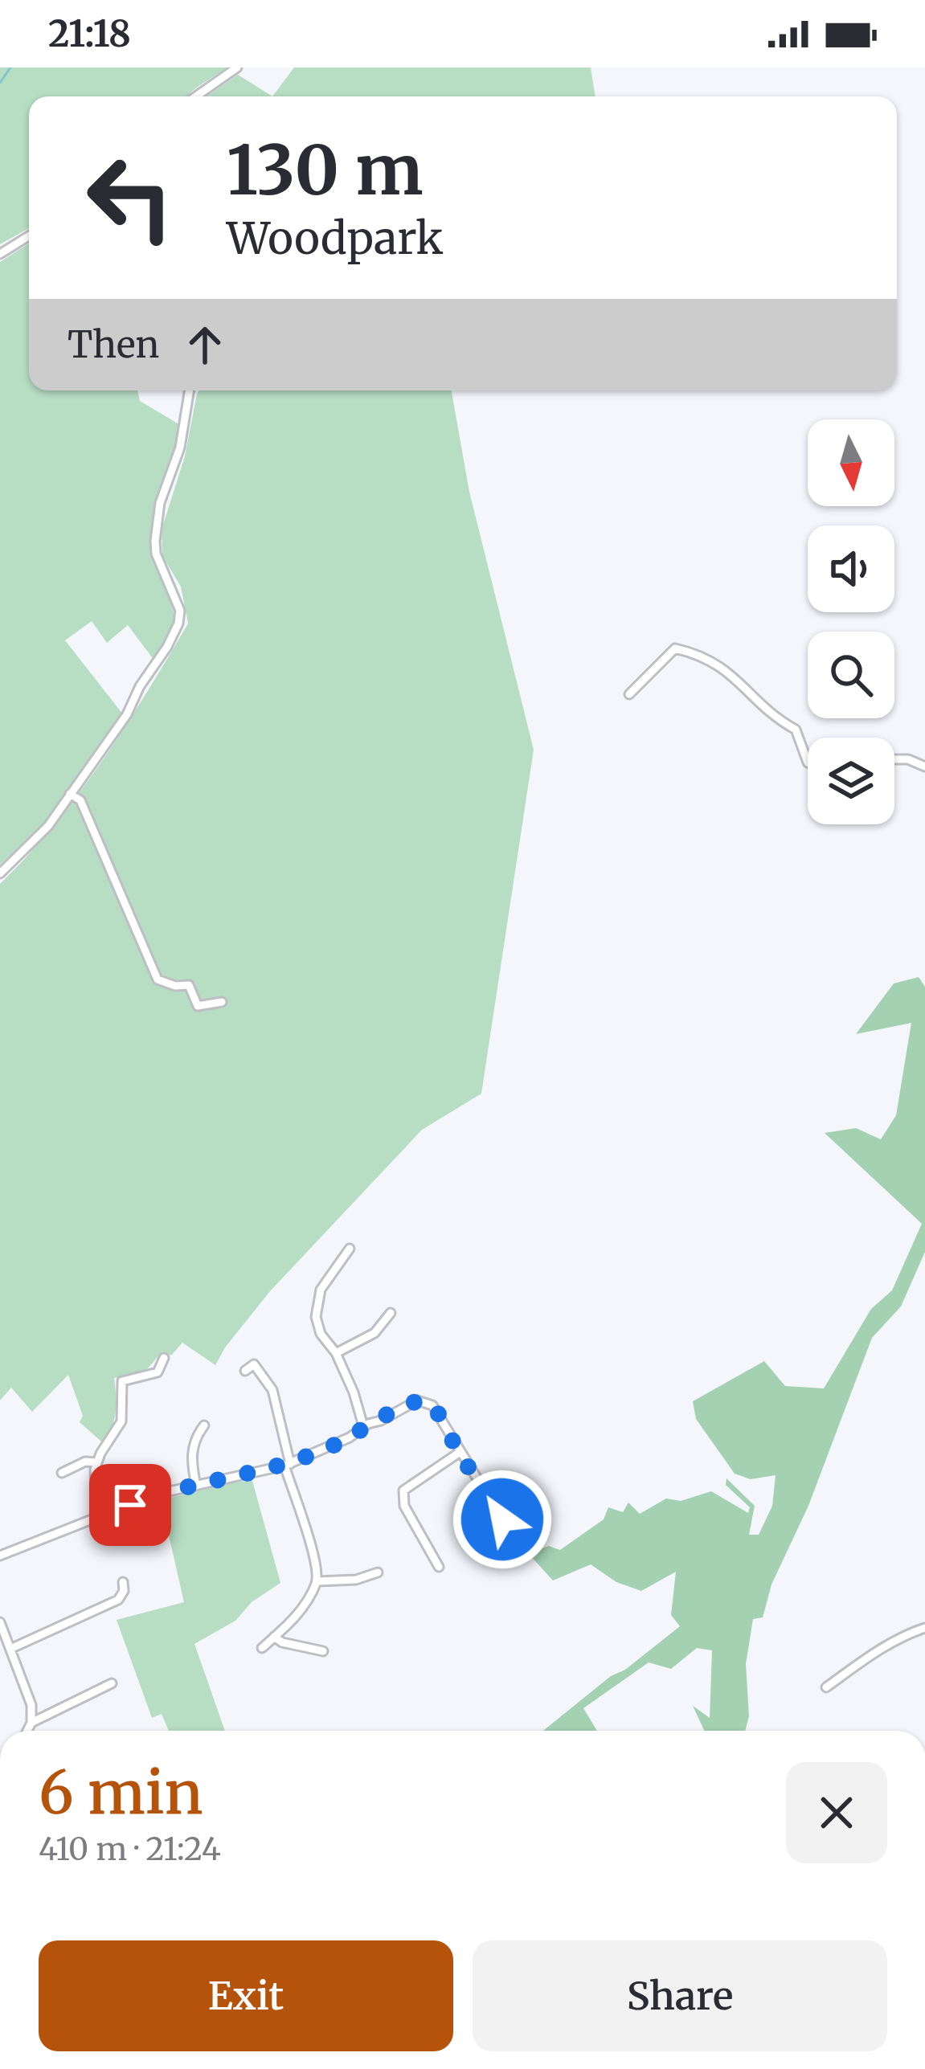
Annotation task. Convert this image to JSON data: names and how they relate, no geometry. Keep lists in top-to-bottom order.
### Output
{
  "north": "bottom",
  "page": {
    "status": "21:18",
    "turn": ["130 m", "Woodpark"],
    "then": "Then",
    "heading": ["6 min", "410 m · 21:24"],
    "buttons": ["Exit", "Share"]
  }
}
